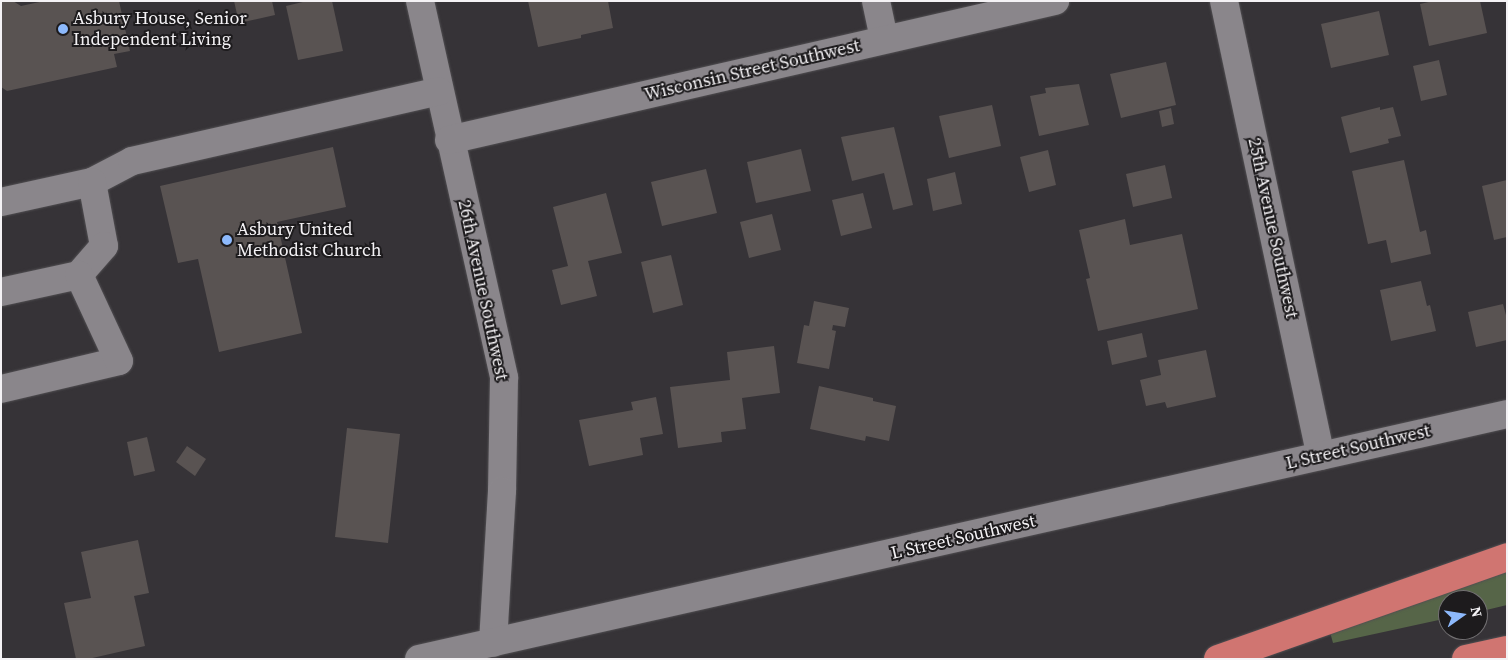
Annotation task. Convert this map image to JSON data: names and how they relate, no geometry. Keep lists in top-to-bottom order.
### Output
{
  "streets": {
    "street": [
      "Wisconsin Street Southwest",
      "25th Avenue Southwest",
      "26th Avenue Southwest",
      "L Street Southwest"
    ]
  },
  "crossings": [
    ["Wisconsin Street Southwest", "26th Avenue Southwest"],
    ["25th Avenue Southwest", "L Street Southwest"],
    ["26th Avenue Southwest", "L Street Southwest"]
  ],
  "places": ["Asbury House, Senior Independent Living", "Asbury United Methodist Church"],
  "north": "right"
}
